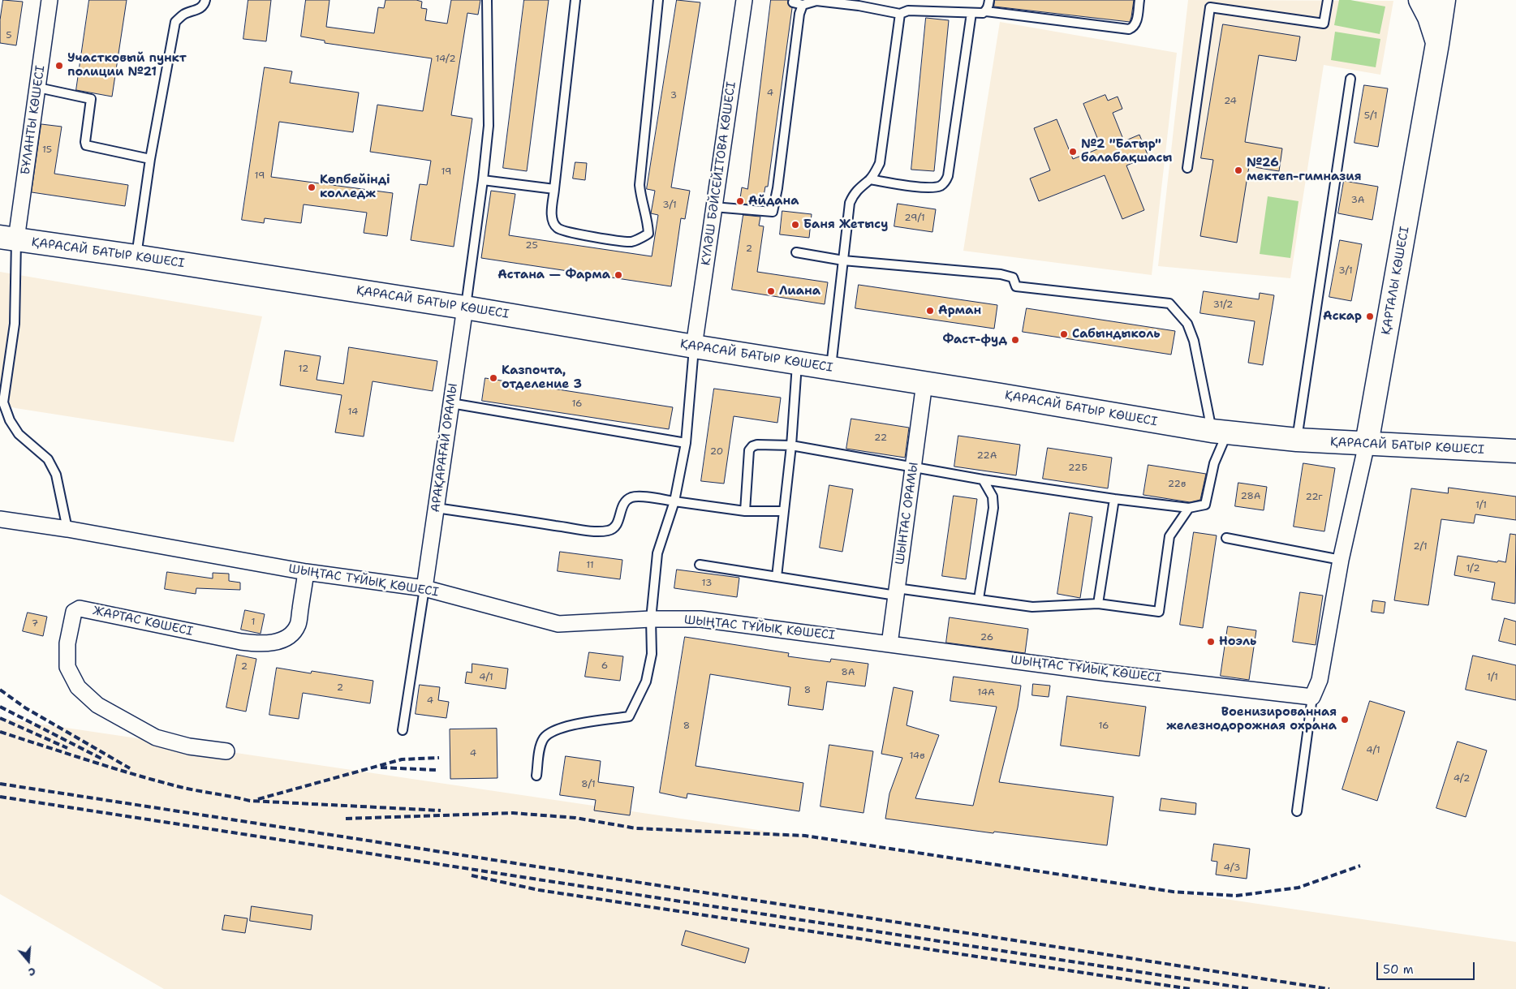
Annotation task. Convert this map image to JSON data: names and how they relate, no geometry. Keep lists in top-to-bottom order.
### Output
{
  "streets": {
    "street": [
      "БҰЛАНТЫ КӨШЕСІ",
      "КҮЛӘШ БӘЙСЕЙІТОВА КӨШЕСІ",
      "ҚАРАСАЙ БАТЫР КӨШЕСІ",
      "ҚАРТАЛЫ КӨШЕСІ",
      "АРАҚАРАҒАЙ ОРАМЫ",
      "ШЫНТАС ОРАМЫ",
      "ШЫҢТАС ТҰЙЫҚ КӨШЕСІ",
      "ЖАРТАС КӨШЕСІ"
    ]
  },
  "crossings": [
    ["БҰЛАНТЫ КӨШЕСІ", "ҚАРАСАЙ БАТЫР КӨШЕСІ"],
    ["КҮЛӘШ БӘЙСЕЙІТОВА КӨШЕСІ", "ҚАРАСАЙ БАТЫР КӨШЕСІ"],
    ["ҚАРАСАЙ БАТЫР КӨШЕСІ", "ҚАРТАЛЫ КӨШЕСІ"],
    ["ҚАРАСАЙ БАТЫР КӨШЕСІ", "АРАҚАРАҒАЙ ОРАМЫ"],
    ["ҚАРАСАЙ БАТЫР КӨШЕСІ", "ШЫНТАС ОРАМЫ"],
    ["АРАҚАРАҒАЙ ОРАМЫ", "ШЫҢТАС ТҰЙЫҚ КӨШЕСІ"],
    ["ШЫНТАС ОРАМЫ", "ШЫҢТАС ТҰЙЫҚ КӨШЕСІ"],
    ["ШЫҢТАС ТҰЙЫҚ КӨШЕСІ", "ЖАРТАС КӨШЕСІ"]
  ],
  "places": [
    "Участковый пункт полиции №21",
    "№2 \"Батыр\" балабақшасы",
    "№26 мектеп-гимназия",
    "Көпбейінді колледж",
    "Айдана",
    "Баня Жетысу",
    "Астана — Фарма",
    "Лиана",
    "Арман",
    "Аскар",
    "Сабындыколь",
    "Фаст-фуд",
    "Казпочта, отделение 3",
    "Ноэль",
    "Военизированная железнодорожная охрана"
  ],
  "house_numbers": [
    "5",
    "14/2",
    "4",
    "3",
    "24",
    "5/1",
    "15",
    "19",
    "19",
    "3А",
    "3/1",
    "29/1",
    "25",
    "2",
    "3/1",
    "31/2",
    "12",
    "16",
    "14",
    "22",
    "20",
    "22А",
    "22Б",
    "22в",
    "28А",
    "22г",
    "1/1",
    "2/1",
    "11",
    "1/2",
    "13",
    "1",
    "7",
    "26",
    "6",
    "2",
    "8А",
    "4/1",
    "1/1",
    "2",
    "8",
    "14А",
    "4",
    "8",
    "16",
    "4/1",
    "4",
    "14в",
    "4/2",
    "8/1",
    "4/3"
  ],
  "scale_bar": "50 m",
  "north": "bottom"
}
